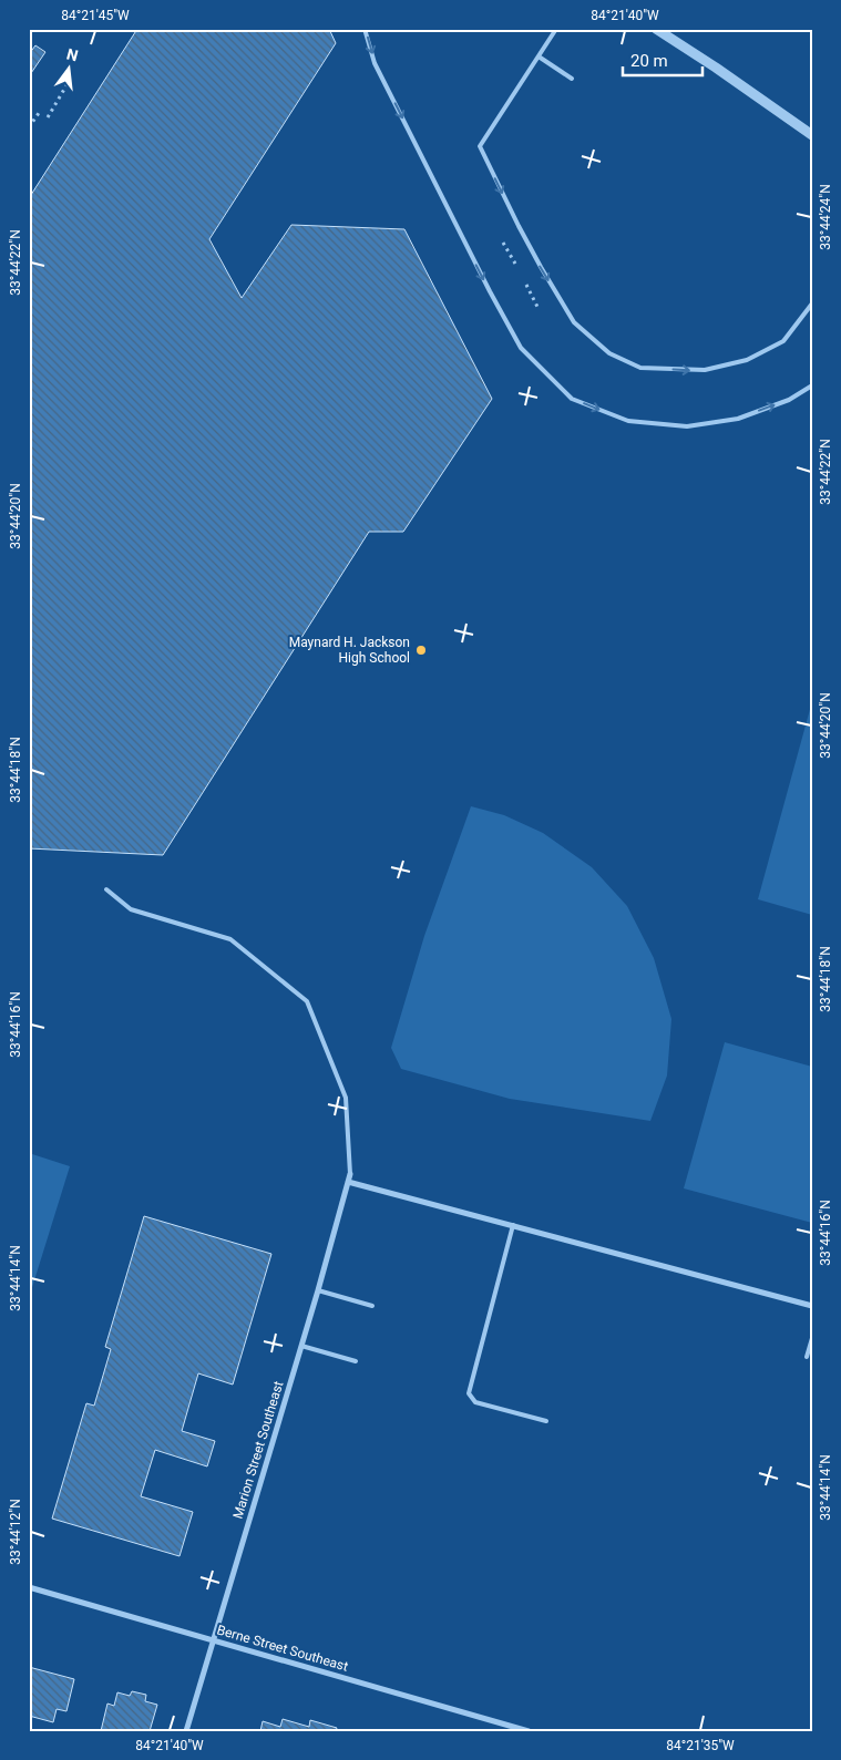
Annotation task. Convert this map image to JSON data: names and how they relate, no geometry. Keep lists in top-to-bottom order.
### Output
{
  "streets": {
    "street": ["Marion Street Southeast", "Berne Street Southeast"]
  },
  "crossings": [
    ["Marion Street Southeast", "Berne Street Southeast"]
  ],
  "places": ["Maynard H. Jackson High School"],
  "scale_bar": "20 m",
  "north": "top",
  "coordinates": [
    "84°21'45\"W",
    "84°21'40\"W",
    "33°44'24\"N",
    "33°44'22\"N",
    "33°44'20\"N",
    "33°44'18\"N",
    "33°44'16\"N",
    "33°44'14\"N",
    "33°44'12\"N",
    "84°21'35\"W"
  ]
}
